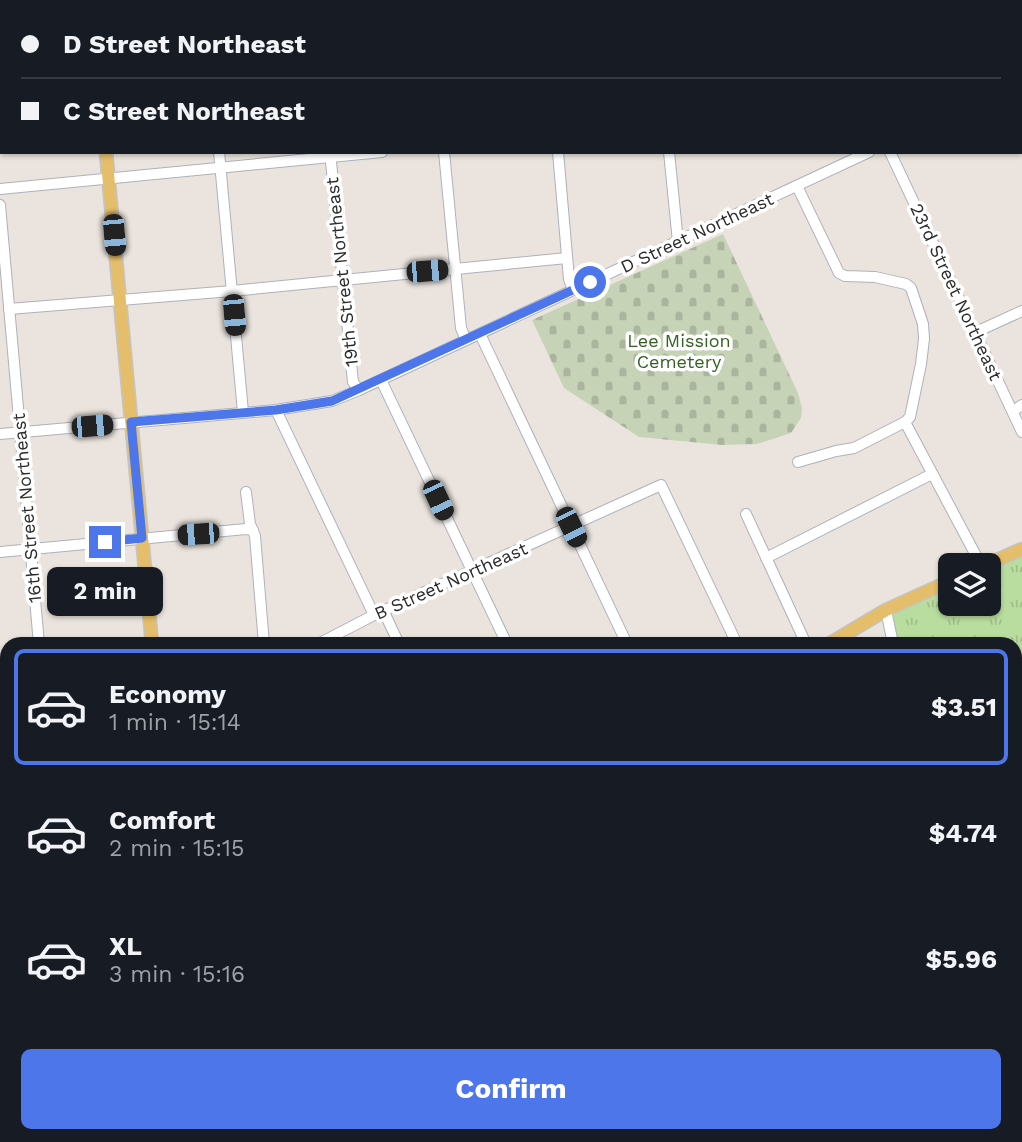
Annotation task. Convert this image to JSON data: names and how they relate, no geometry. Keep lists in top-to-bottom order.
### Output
{
  "streets": {
    "street": [
      "D Street Northeast",
      "19th Street Northeast",
      "23rd Street Northeast",
      "16th Street Northeast",
      "B Street Northeast"
    ]
  },
  "crossings": [
    ["D Street Northeast", "19th Street Northeast"],
    ["D Street Northeast", "16th Street Northeast"]
  ],
  "parks": ["Lee Mission Cemetery"],
  "page": {
    "banner": ["D Street Northeast", "C Street Northeast"],
    "bubble": "2 min",
    "list": [
      {
        "name": "Economy",
        "note": "1 min · 15:14",
        "value": "$3.51"
      },
      {
        "name": "Comfort",
        "note": "2 min · 15:15",
        "value": "$4.74"
      },
      {
        "name": "XL",
        "note": "3 min · 15:16",
        "value": "$5.96"
      }
    ],
    "buttons": "Confirm"
  }
}
